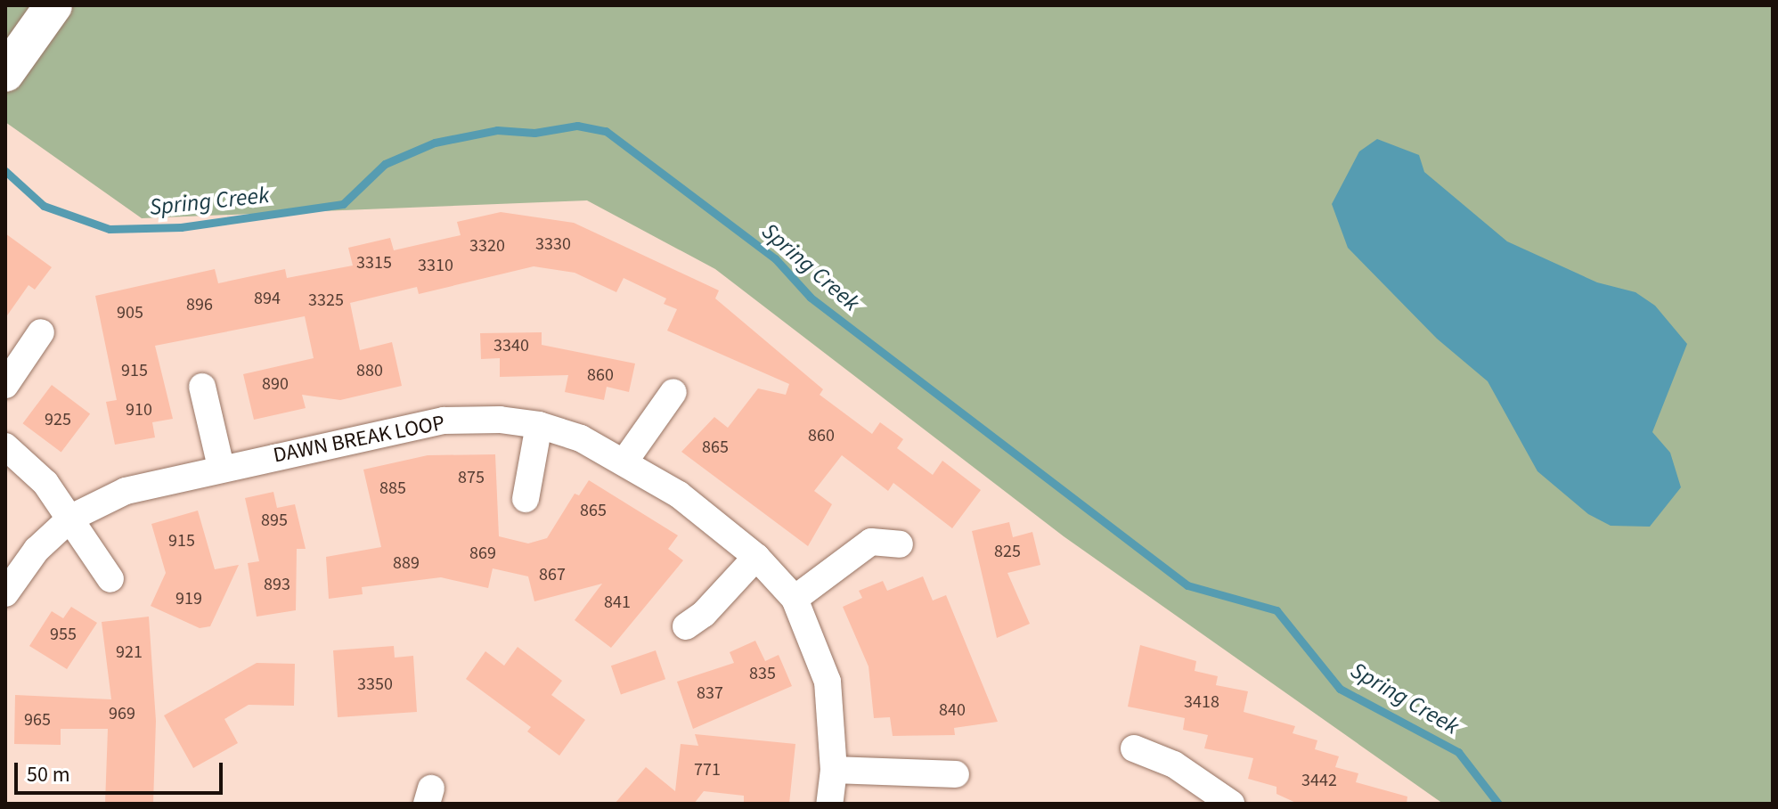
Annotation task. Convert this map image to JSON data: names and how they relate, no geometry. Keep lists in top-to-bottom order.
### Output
{
  "streets": {
    "street": ["DAWN BREAK LOOP"]
  },
  "water": ["Spring Creek"],
  "house_numbers": [
    "3330",
    "3320",
    "3315",
    "3310",
    "894",
    "3325",
    "896",
    "905",
    "3340",
    "915",
    "880",
    "860",
    "890",
    "910",
    "925",
    "860",
    "865",
    "875",
    "885",
    "865",
    "895",
    "915",
    "825",
    "869",
    "889",
    "867",
    "893",
    "919",
    "841",
    "955",
    "921",
    "835",
    "3350",
    "837",
    "3418",
    "840",
    "969",
    "965",
    "771",
    "3442"
  ],
  "scale_bar": "50 m"
}
